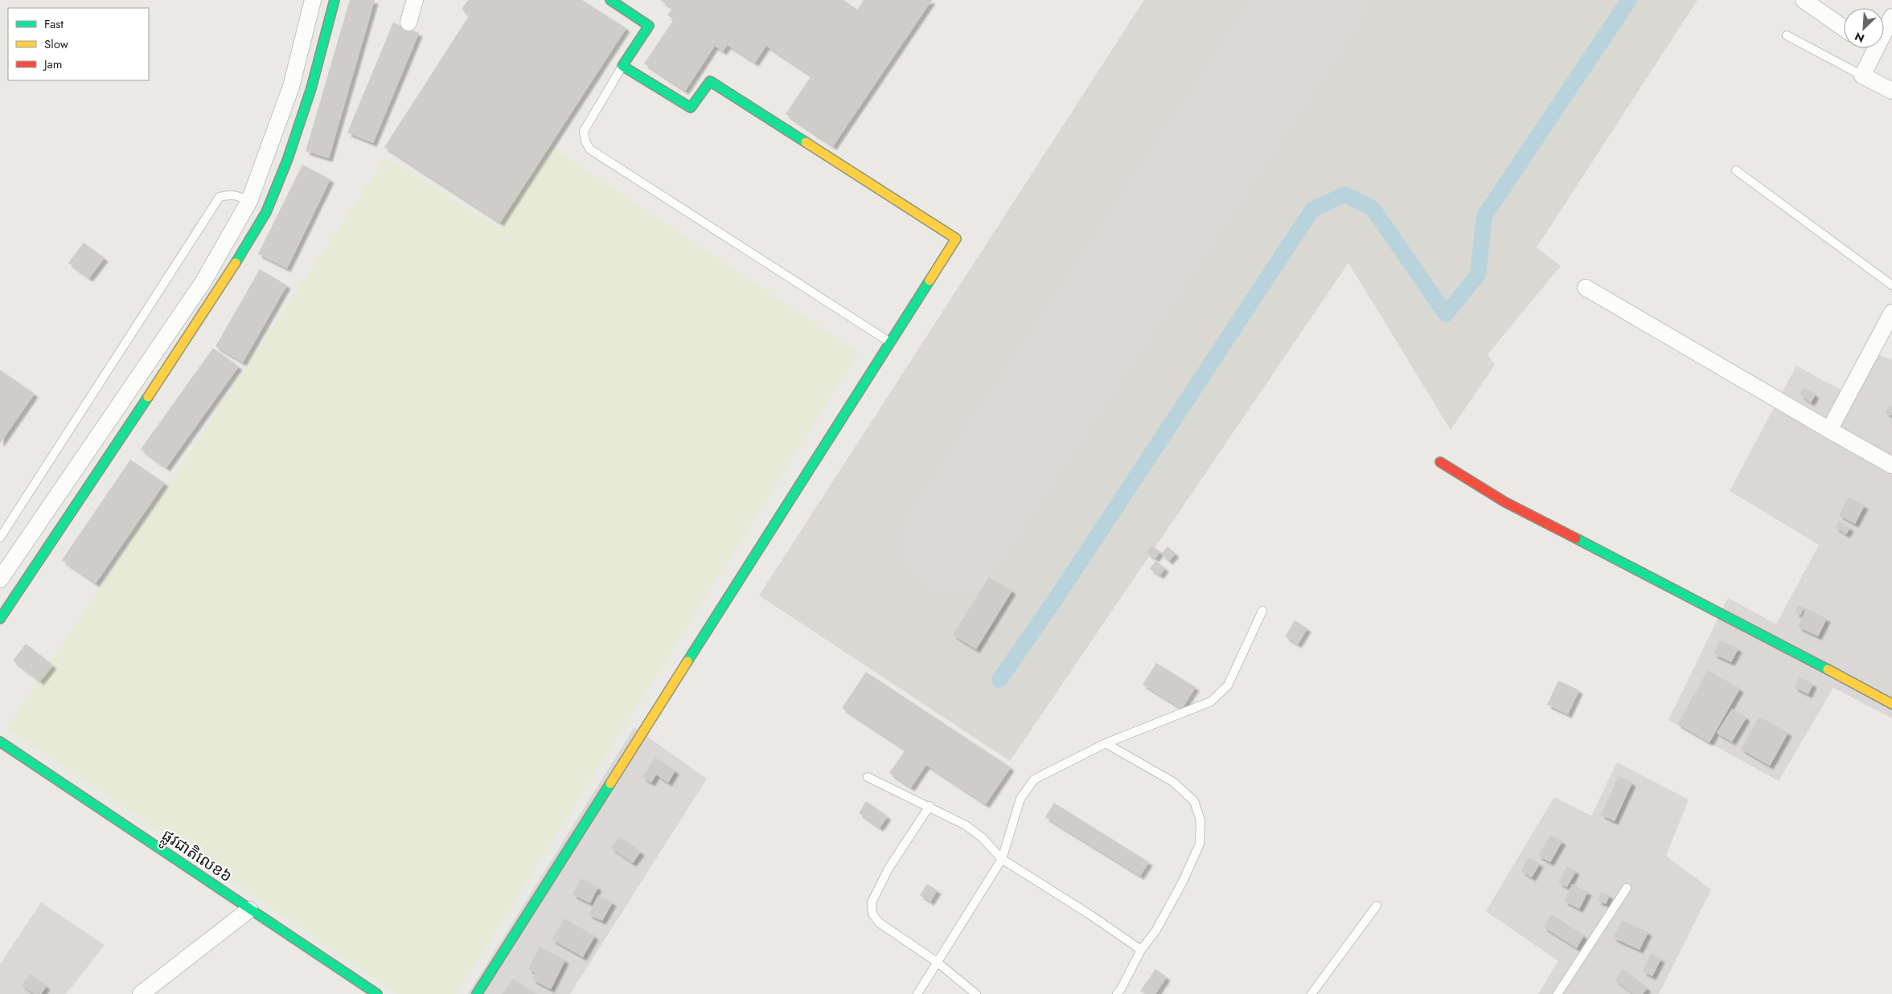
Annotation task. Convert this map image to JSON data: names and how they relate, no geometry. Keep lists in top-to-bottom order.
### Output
{
  "streets": {
    "main road": ["ផ្លូវជាតិលេខ៦"]
  },
  "legend": ["Fast", "Slow", "Jam"],
  "north": "bottom left"
}
